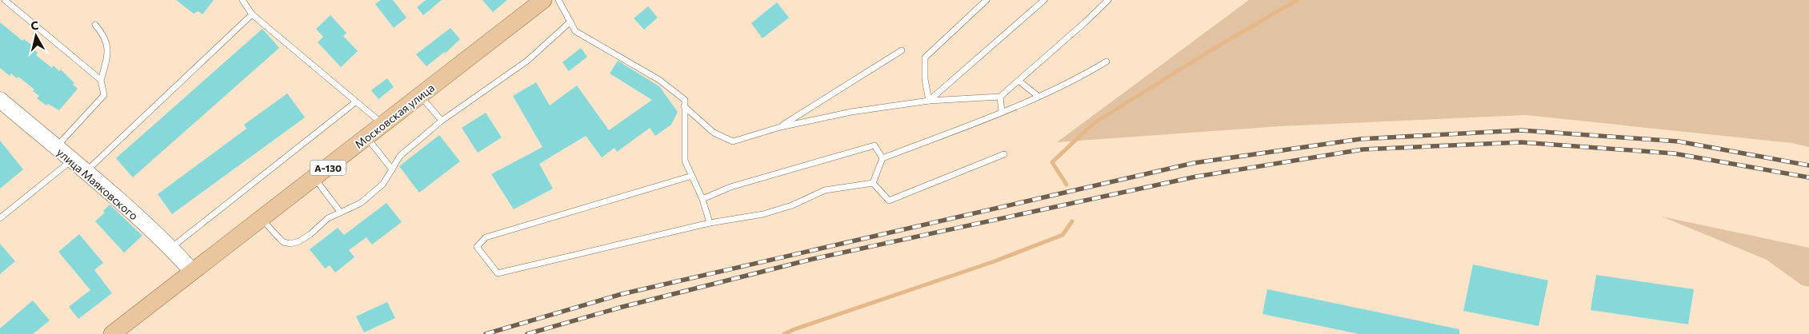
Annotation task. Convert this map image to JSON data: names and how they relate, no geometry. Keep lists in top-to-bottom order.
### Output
{
  "streets": {
    "main road": ["Московская улица", "А-130"],
    "street": ["улица Маяковского"]
  },
  "crossings": [
    ["Московская улица", "улица Маяковского"]
  ],
  "north": "top"
}
